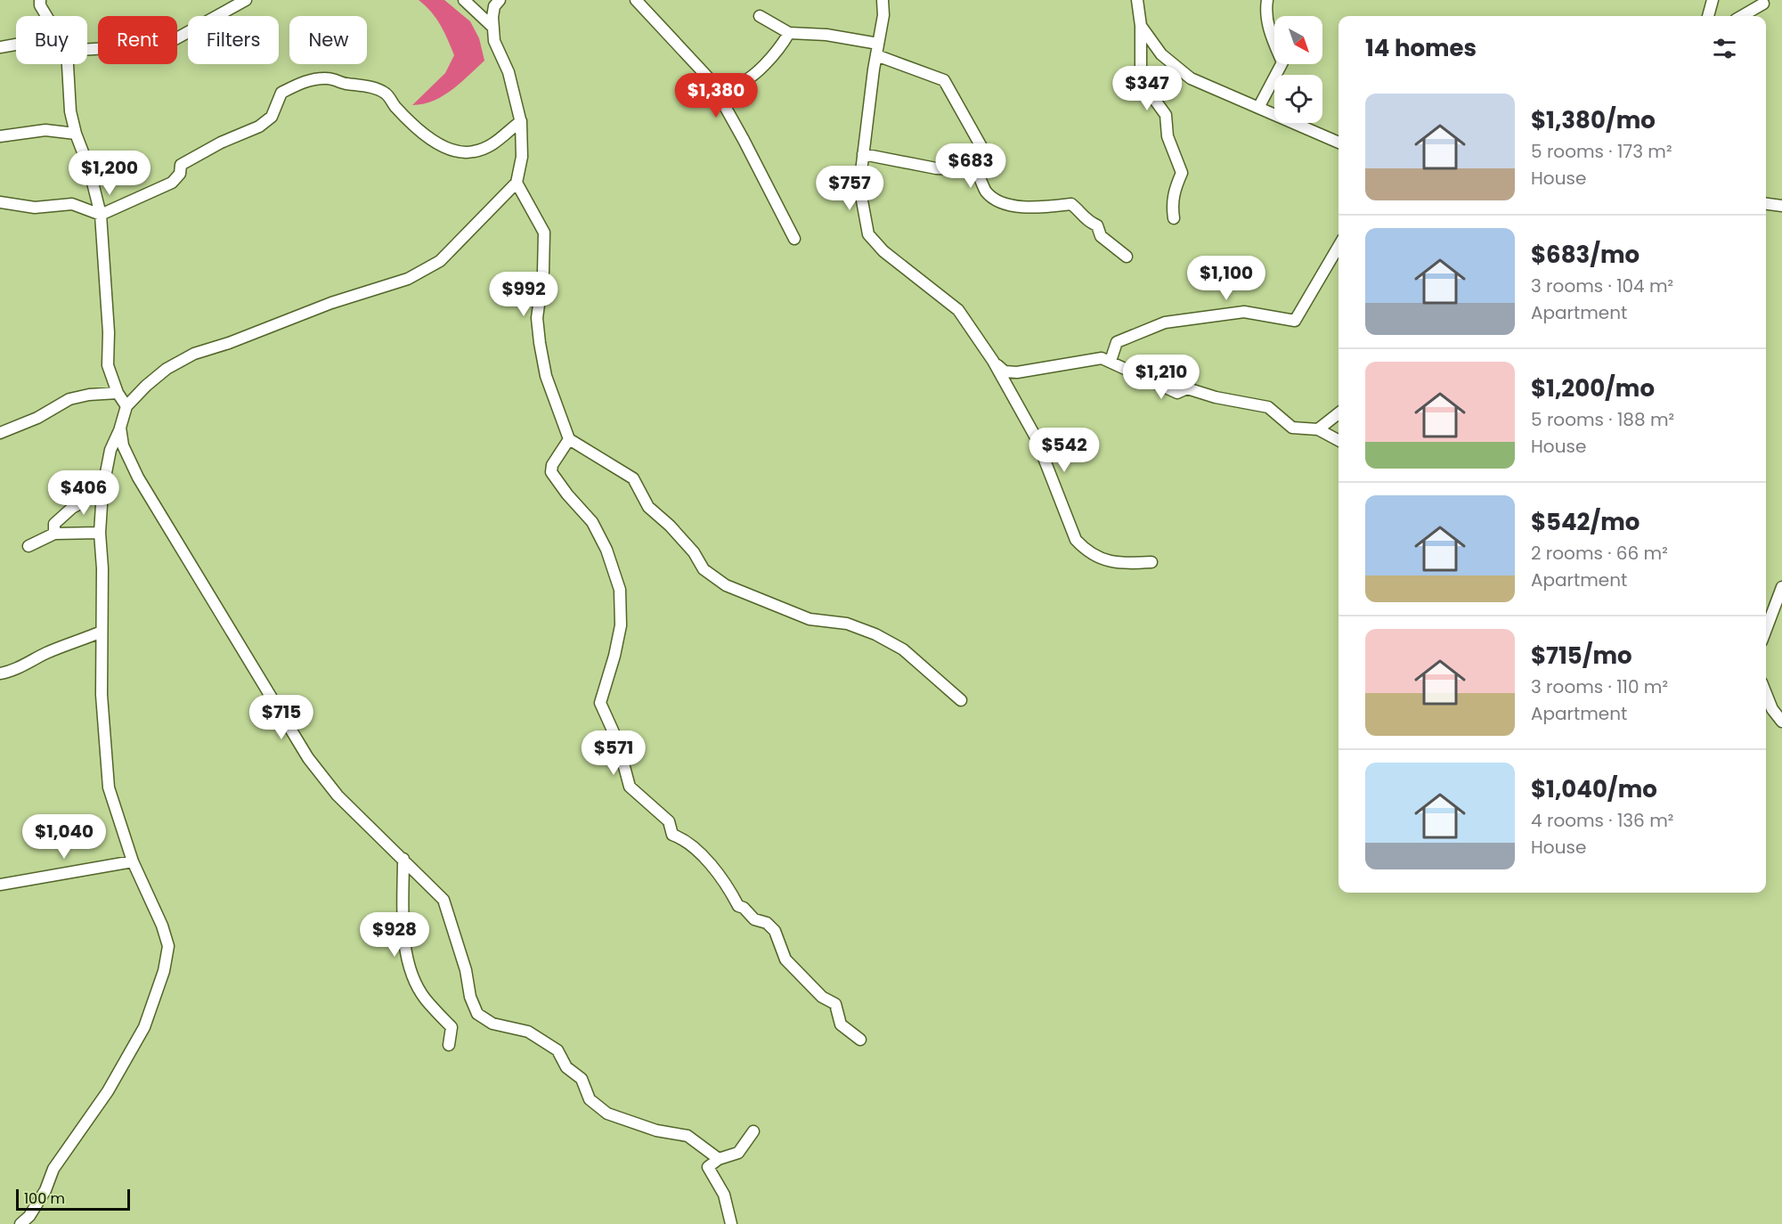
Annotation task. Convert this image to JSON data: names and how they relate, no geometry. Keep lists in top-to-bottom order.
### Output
{
  "scale_bar": "100 m",
  "north": "bottom right",
  "page": {
    "chip": [
      "Buy",
      "Rent",
      "Filters",
      "New"
    ],
    "heading": "14 homes",
    "price": [
      "$347",
      "$1,380",
      "$683",
      "$1,200",
      "$757",
      "$1,100",
      "$992",
      "$1,210",
      "$542",
      "$406",
      "$715",
      "$571",
      "$1,040",
      "$928"
    ],
    "list": [
      {
        "name": "$1,380/mo",
        "note": "5 rooms · 173 m² · House"
      },
      {
        "name": "$683/mo",
        "note": "3 rooms · 104 m² · Apartment"
      },
      {
        "name": "$1,200/mo",
        "note": "5 rooms · 188 m² · House"
      },
      {
        "name": "$542/mo",
        "note": "2 rooms · 66 m² · Apartment"
      },
      {
        "name": "$715/mo",
        "note": "3 rooms · 110 m² · Apartment"
      },
      {
        "name": "$1,040/mo",
        "note": "4 rooms · 136 m² · House"
      }
    ],
    "scale": "100 m"
  }
}
